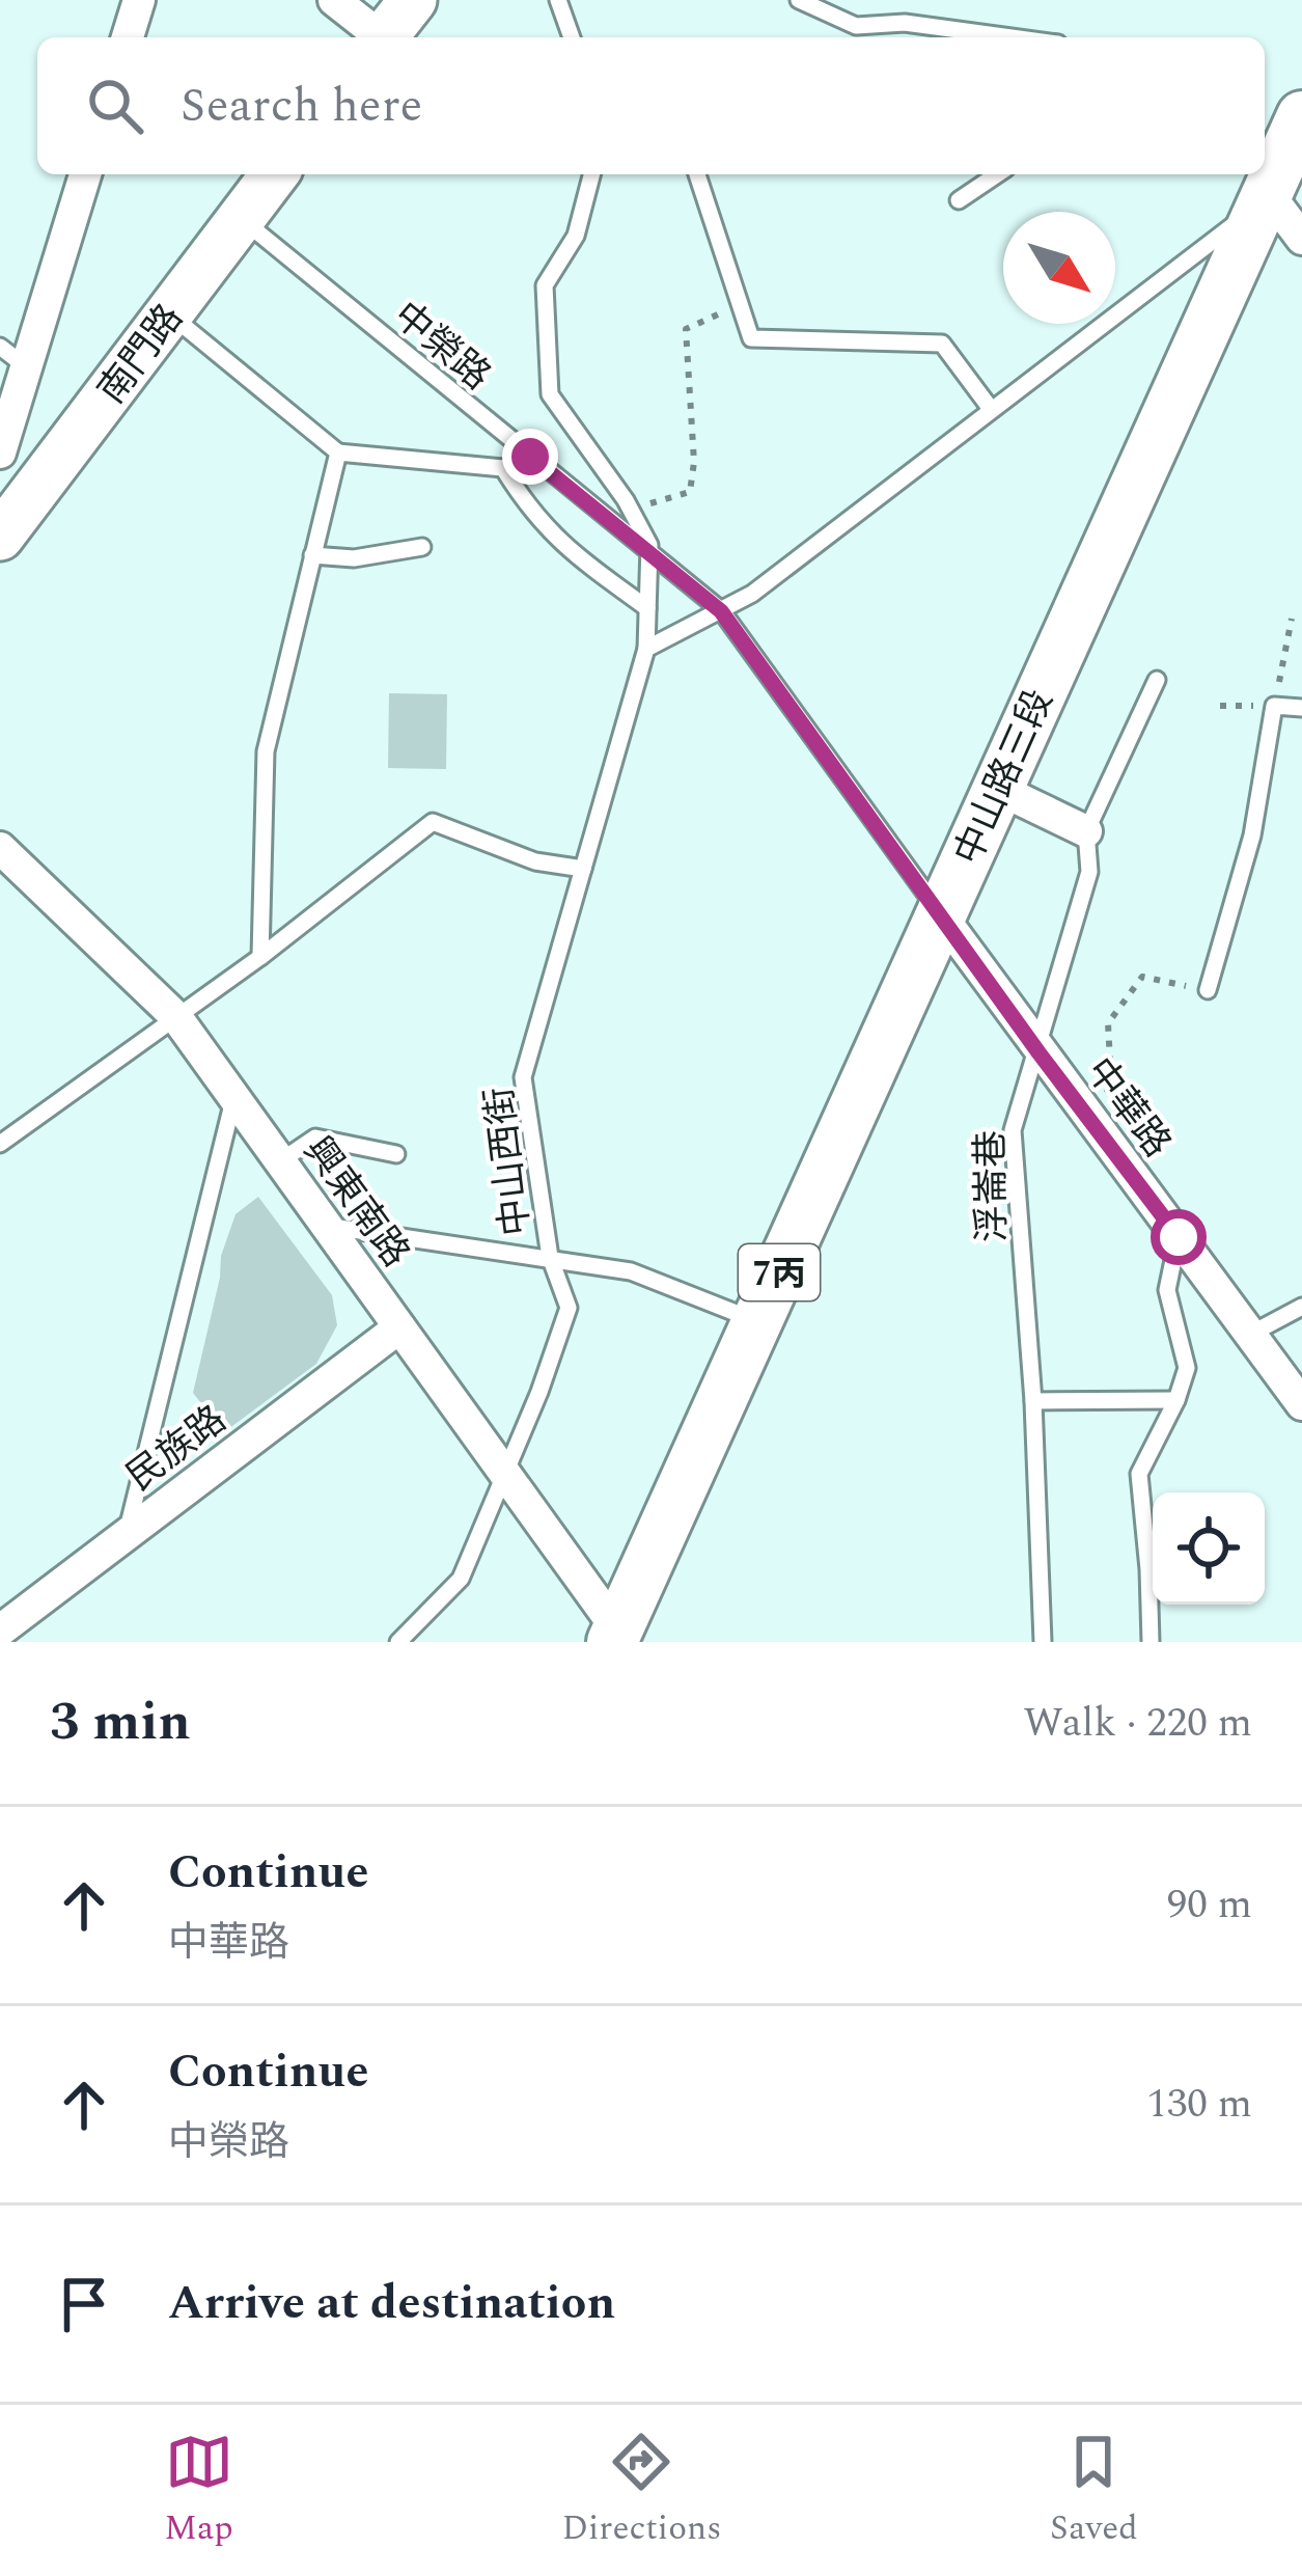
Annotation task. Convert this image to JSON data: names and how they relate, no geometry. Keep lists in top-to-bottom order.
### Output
{
  "streets": {
    "main road": ["中山路三段", "7丙"],
    "street": [
      "南門路",
      "中華路",
      "興東南路",
      "民族路"
    ],
    "lane": ["中榮路", "中山西街", "浮崙巷"]
  },
  "crossings": [
    ["中榮路", "南門路"],
    ["中榮路", "中山路三段"],
    ["中榮路", "中華路"],
    ["中榮路", "中山西街"],
    ["中山路三段", "中華路"],
    ["中山路三段", "興東南路"],
    ["中華路", "浮崙巷"],
    ["中山西街", "興東南路"],
    ["興東南路", "民族路"]
  ],
  "north": "bottom right",
  "page": {
    "search": "Search here",
    "heading": ["3 min", "Walk · 220 m"],
    "list": [
      ["Continue", "中華路", "90 m"],
      ["Continue", "中榮路", "130 m"],
      "Arrive at destination"
    ],
    "nav": ["Map", "Directions", "Saved"]
  }
}
